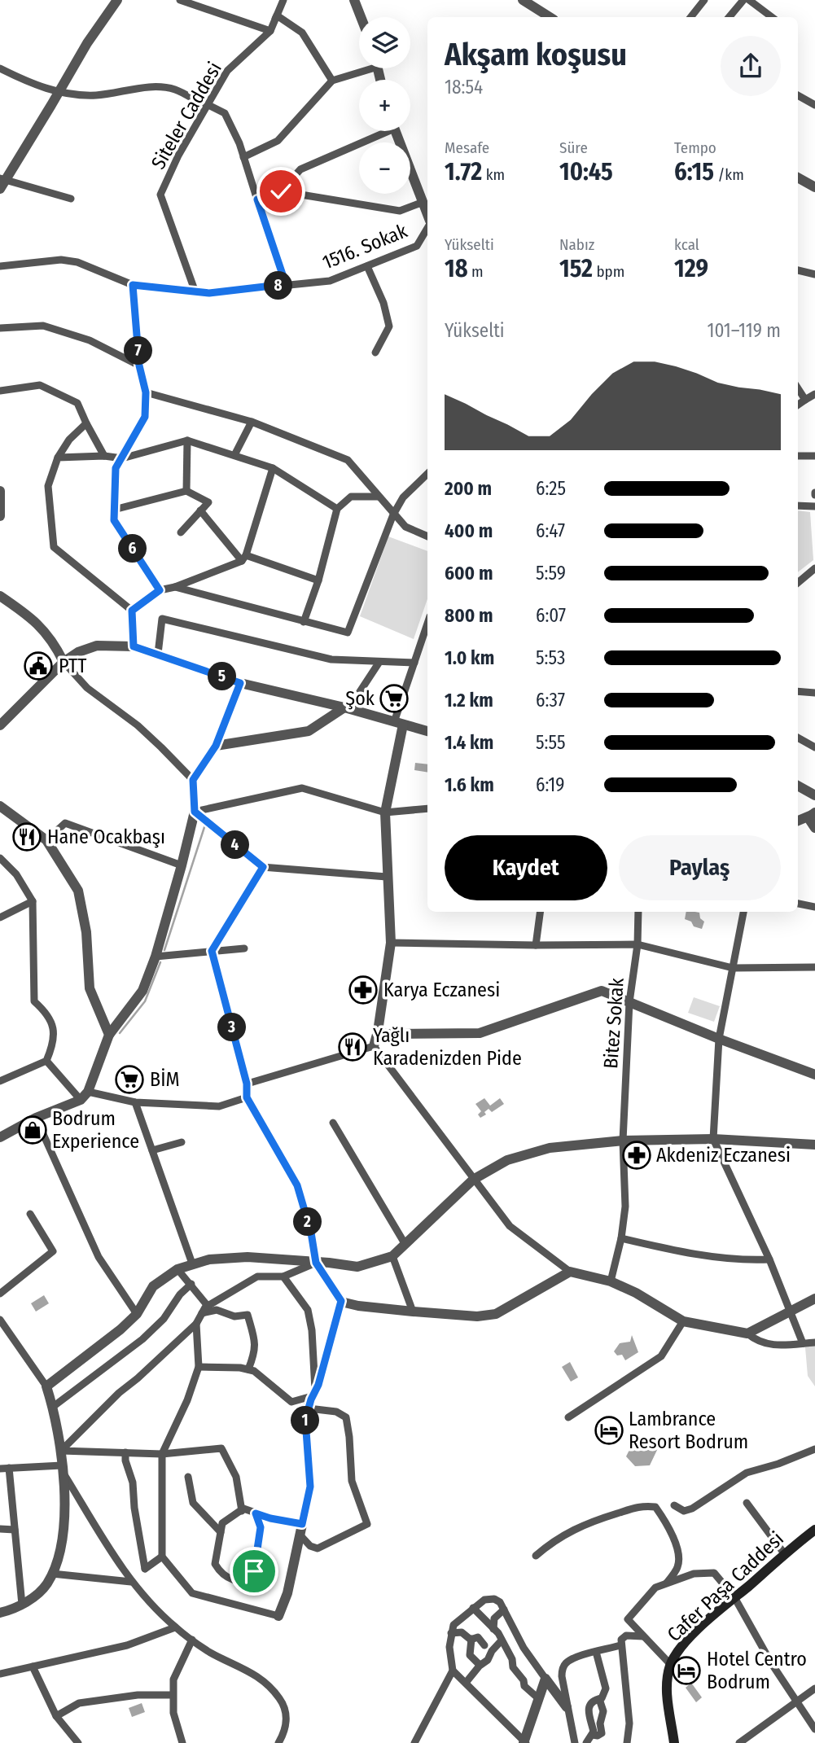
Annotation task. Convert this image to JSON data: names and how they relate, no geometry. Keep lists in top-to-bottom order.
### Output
{
  "streets": {
    "main road": ["Cafer Paşa Caddesi"],
    "street": ["Siteler Caddesi", "1516. Sokak", "Bitez Sokak"]
  },
  "crossings": [
    ["Siteler Caddesi", "1516. Sokak"]
  ],
  "places": {
    "public building": ["PTT"],
    "supermarket": ["Şok", "BİM"],
    "restaurant": ["Hane Ocakbaşı", "Yağlı Karadenizden Pide"],
    "pharmacy": ["Karya Eczanesi", "Akdeniz Eczanesi"],
    "shop": ["Bodrum Experience"],
    "hotel": ["Lambrance Resort Bodrum", "Hotel Centro Bodrum"]
  },
  "page": {
    "map_buttons": ["+", "−"],
    "heading": ["Akşam koşusu", "18:54"],
    "stats": [
      ["Mesafe", "1.72 km"],
      ["Süre", "10:45"],
      ["Tempo", "6:15 /km"],
      ["Yükselti", "18 m"],
      ["Nabız", "152 bpm"],
      ["kcal", "129"]
    ],
    "pins": [
      "8",
      "7",
      "6",
      "5",
      "4",
      "3",
      "2",
      "1"
    ],
    "chart": ["Yükselti", "101–119 m"],
    "list": [
      {
        "name": "200 m",
        "note": "6:25"
      },
      {
        "name": "400 m",
        "note": "6:47"
      },
      {
        "name": "600 m",
        "note": "5:59"
      },
      {
        "name": "800 m",
        "note": "6:07"
      },
      {
        "name": "1.0 km",
        "note": "5:53"
      },
      {
        "name": "1.2 km",
        "note": "6:37"
      },
      {
        "name": "1.4 km",
        "note": "5:55"
      },
      {
        "name": "1.6 km",
        "note": "6:19"
      }
    ],
    "buttons": ["Kaydet", "Paylaş"]
  }
}
